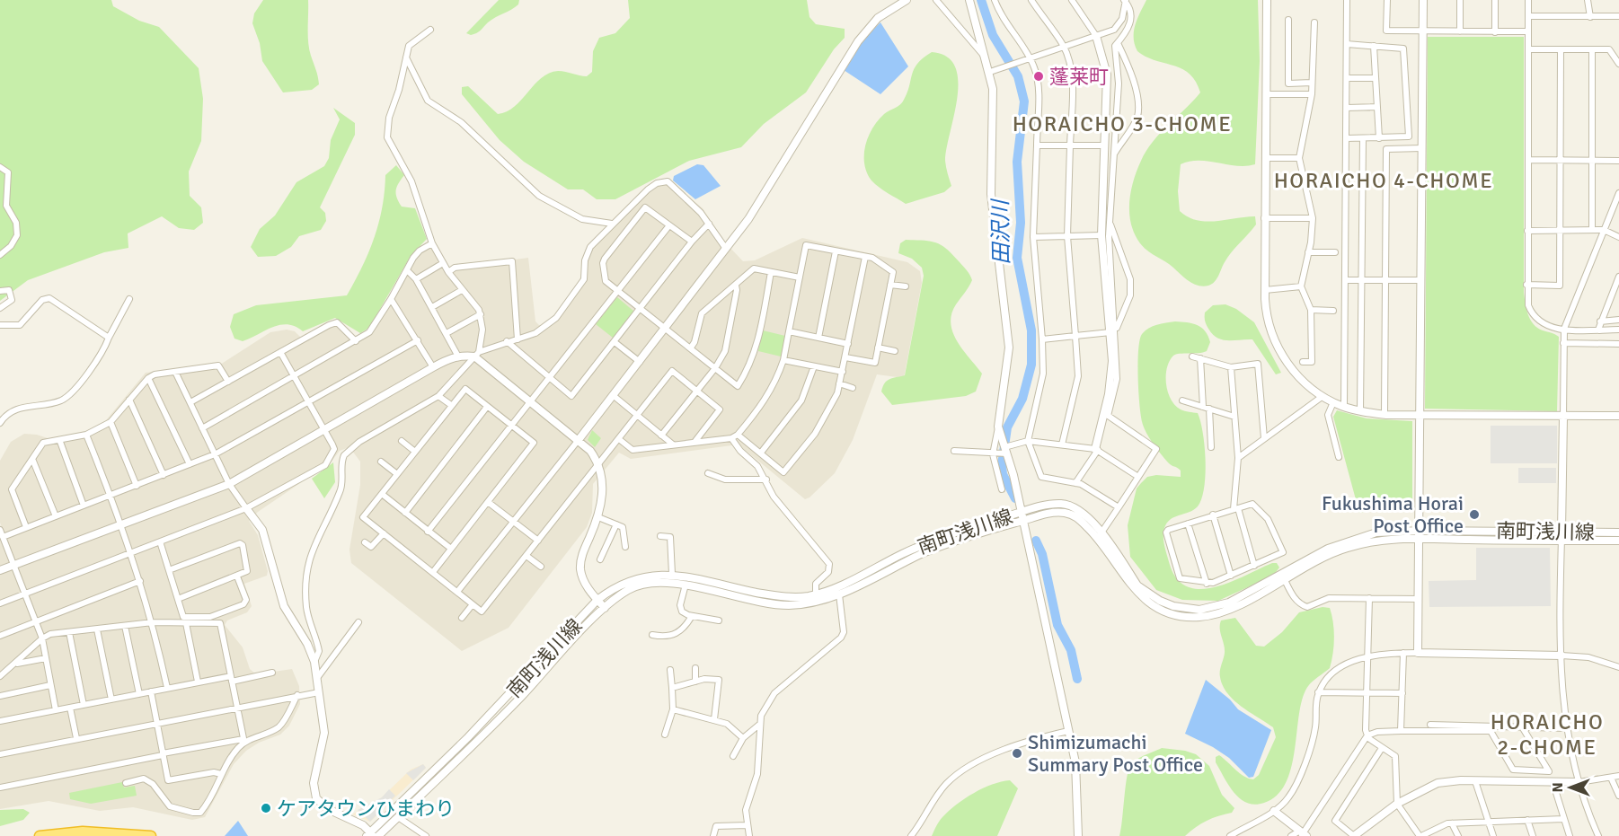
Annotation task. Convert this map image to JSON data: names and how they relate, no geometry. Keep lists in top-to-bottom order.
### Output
{
  "streets": {
    "street": ["南町浅川線"]
  },
  "districts": ["HORAICHO 3-CHOME", "HORAICHO 4-CHOME", "HORAICHO 2-CHOME"],
  "water": ["田沢川"],
  "places": [
    "蓬莱町",
    "Fukushima Horai Post Office",
    "Shimizumachi Summary Post Office",
    "ケアタウンひまわり"
  ],
  "north": "left"
}
